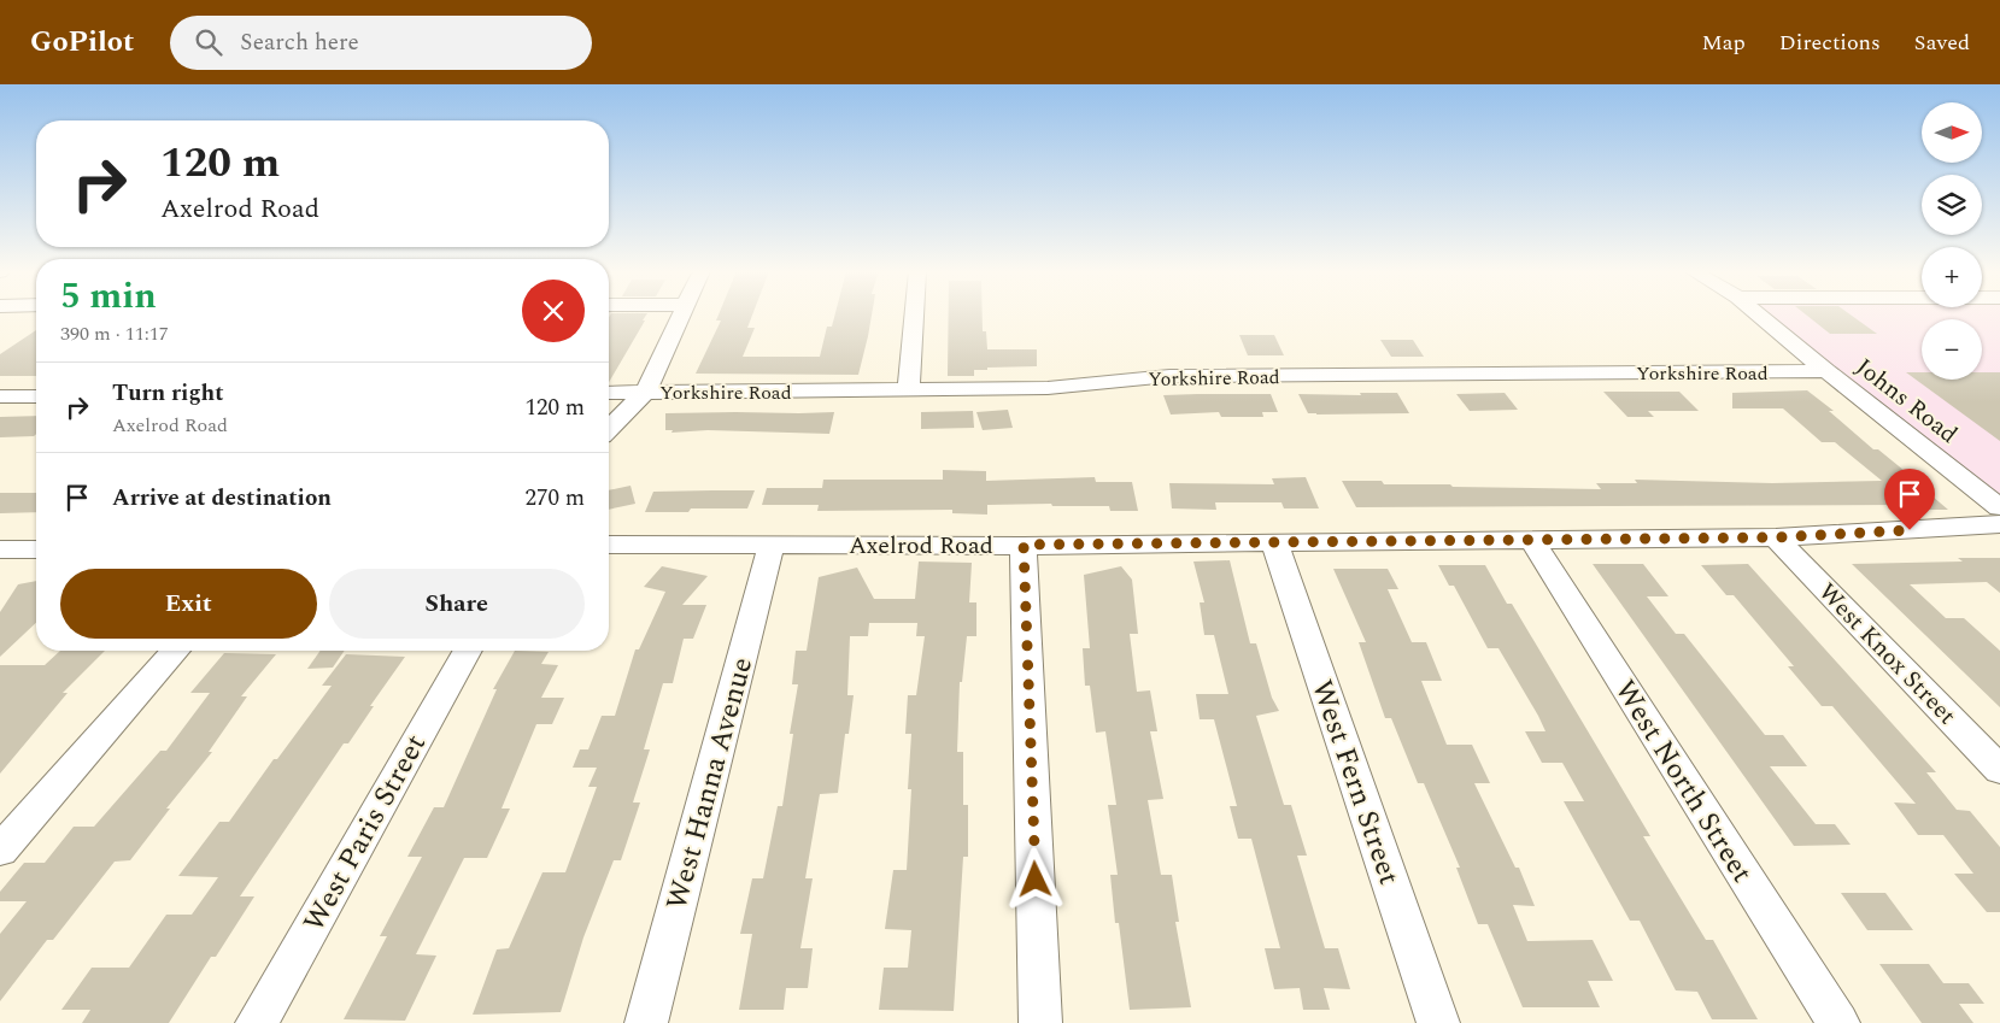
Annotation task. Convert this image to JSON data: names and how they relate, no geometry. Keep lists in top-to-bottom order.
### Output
{
  "streets": {
    "street": [
      "Yorkshire Road",
      "Johns Road",
      "Axelrod Road",
      "West Knox Street",
      "West North Street",
      "West Fern Street",
      "West Hanna Avenue",
      "West Paris Street"
    ]
  },
  "crossings": [
    ["Yorkshire Road", "Johns Road"],
    ["Axelrod Road", "West Knox Street"],
    ["Axelrod Road", "West North Street"],
    ["Axelrod Road", "West Fern Street"],
    ["Axelrod Road", "West Hanna Avenue"]
  ],
  "north": "right",
  "page": {
    "header": "GoPilot",
    "search": "Search here",
    "nav": ["Map", "Directions", "Saved"],
    "map_buttons": ["+", "−"],
    "turn": ["120 m", "Axelrod Road"],
    "heading": ["5 min", "390 m · 11:17"],
    "list": [
      {
        "name": "Turn right",
        "note": "Axelrod Road",
        "value": "120 m"
      },
      {
        "name": "Arrive at destination",
        "value": "270 m"
      }
    ],
    "buttons": ["Exit", "Share"]
  }
}
